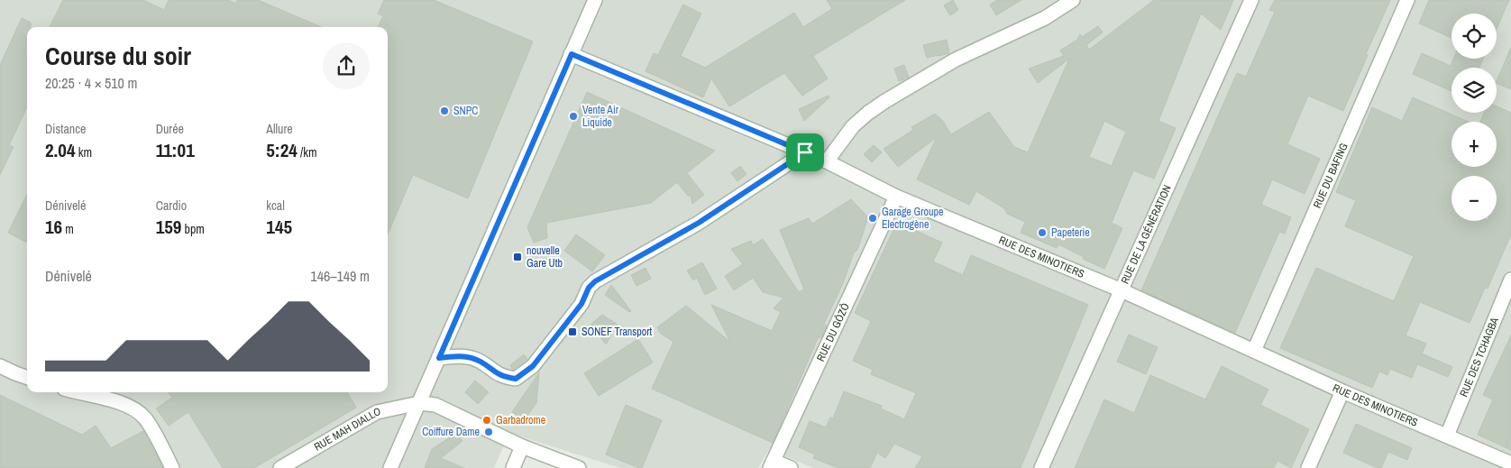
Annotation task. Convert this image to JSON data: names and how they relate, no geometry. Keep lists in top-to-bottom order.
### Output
{
  "streets": {
    "street": [
      "RUE DU BAFING",
      "RUE DE LA GÉNÉRATION",
      "RUE DES MINOTIERS",
      "RUE DU GÔZÔ",
      "RUE DES TCHAGBA",
      "RUE MAH DIALLO"
    ]
  },
  "crossings": [
    ["RUE DU BAFING", "RUE DES MINOTIERS"],
    ["RUE DE LA GÉNÉRATION", "RUE DES MINOTIERS"],
    ["RUE DES MINOTIERS", "RUE DU GÔZÔ"],
    ["RUE DES MINOTIERS", "RUE DES TCHAGBA"]
  ],
  "places": {
    "other": [
      "SNPC",
      "Vente Air Liquide",
      "Garage Groupe Electrogène",
      "Papeterie",
      "Garbadrome",
      "Coiffure Dame"
    ],
    "transit": ["nouvelle Gare Utb", "SONEF Transport"]
  },
  "page": {
    "map_buttons": ["+", "−"],
    "heading": ["Course du soir", "20:25 · 4 × 510 m"],
    "stats": [
      ["Distance", "2.04 km"],
      ["Durée", "11:01"],
      ["Allure", "5:24 /km"],
      ["Dénivelé", "16 m"],
      ["Cardio", "159 bpm"],
      ["kcal", "145"]
    ],
    "chart": ["Dénivelé", "146–149 m"]
  }
}
